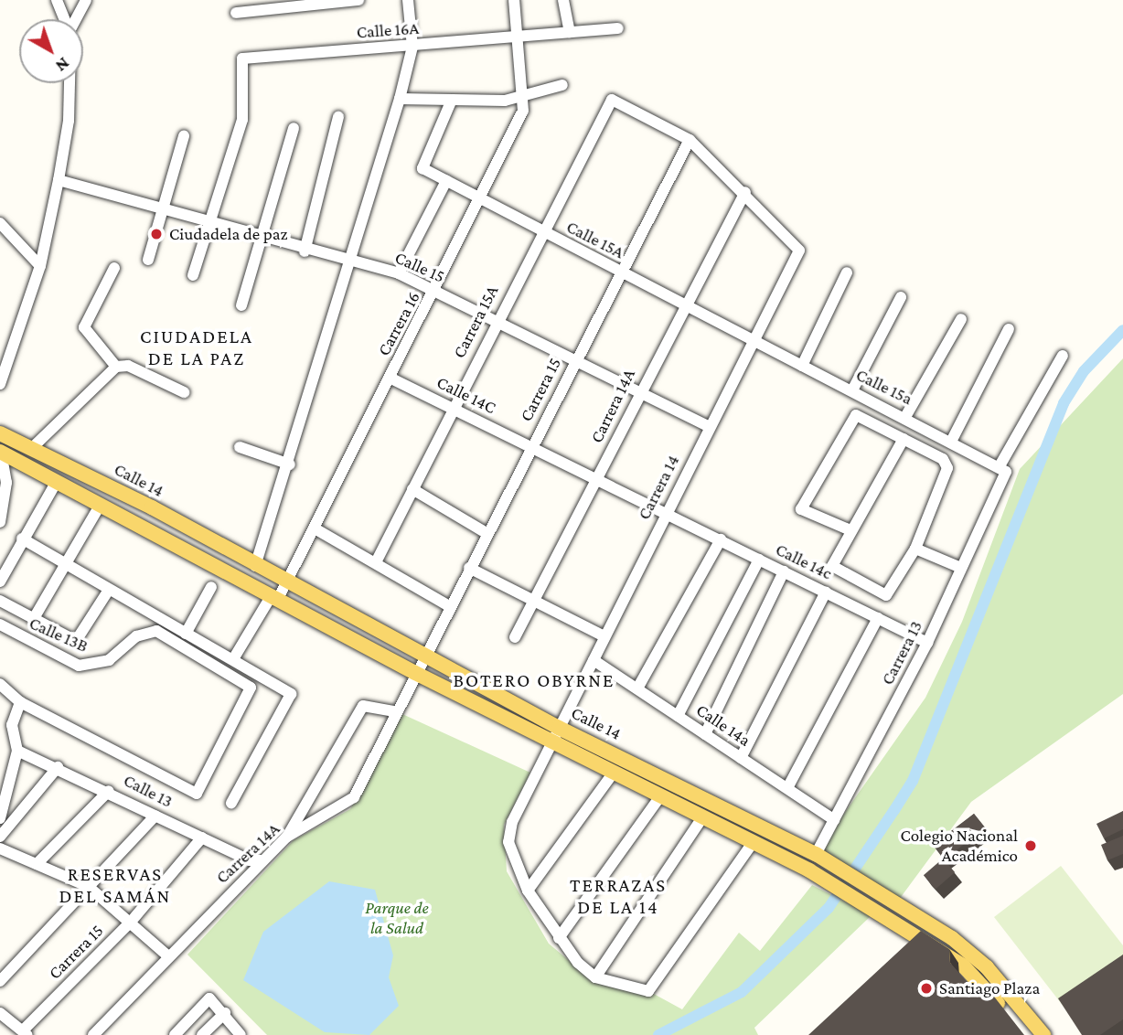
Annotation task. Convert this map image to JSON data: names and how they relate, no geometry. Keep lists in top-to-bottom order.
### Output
{
  "streets": {
    "main road": ["Calle 14"],
    "street": [
      "Calle 16A",
      "Calle 15A",
      "Calle 15",
      "Carrera 15A",
      "Carrera 16",
      "Calle 15a",
      "Carrera 15",
      "Calle 14C",
      "Carrera 14A",
      "Carrera 14",
      "Calle 14c",
      "Calle 13B",
      "Carrera 13",
      "Calle 14a",
      "Calle 13"
    ]
  },
  "crossings": [
    ["Calle 16A", "Calle 15"],
    ["Calle 16A", "Carrera 16"],
    ["Calle 15A", "Carrera 15A"],
    ["Calle 15A", "Carrera 16"],
    ["Calle 15A", "Calle 15a"],
    ["Calle 15A", "Carrera 15"],
    ["Calle 15A", "Carrera 14A"],
    ["Calle 15A", "Carrera 14"],
    ["Calle 15", "Carrera 15A"],
    ["Calle 15", "Carrera 16"],
    ["Calle 15", "Carrera 15"],
    ["Calle 15", "Carrera 14A"],
    ["Calle 15", "Carrera 14"],
    ["Carrera 15A", "Carrera 15"],
    ["Carrera 15A", "Calle 14C"],
    ["Carrera 16", "Calle 14C"],
    ["Carrera 16", "Calle 14"],
    ["Calle 15a", "Carrera 14"],
    ["Calle 15a", "Carrera 13"],
    ["Carrera 15", "Calle 14C"],
    ["Carrera 15", "Carrera 14A"],
    ["Carrera 15", "Calle 14"],
    ["Carrera 15", "Calle 13"],
    ["Calle 14C", "Carrera 14A"],
    ["Calle 14C", "Carrera 14"],
    ["Calle 14C", "Calle 14c"],
    ["Carrera 14A", "Calle 14"],
    ["Carrera 14A", "Carrera 14"],
    ["Carrera 14A", "Calle 13"],
    ["Calle 14", "Carrera 14"],
    ["Calle 14", "Calle 13B"],
    ["Calle 14", "Carrera 13"],
    ["Carrera 14", "Calle 14c"],
    ["Carrera 14", "Calle 14a"],
    ["Calle 14c", "Carrera 13"],
    ["Carrera 13", "Calle 14a"]
  ],
  "districts": [
    "CIUDADELA DE LA PAZ",
    "BOTERO OBYRNE",
    "RESERVAS DEL SAMÁN",
    "TERRAZAS DE LA 14"
  ],
  "parks": ["Parque de la Salud"],
  "places": ["Ciudadela de paz", "Colegio Nacional Académico", "Santiago Plaza"],
  "north": "bottom right"
}
